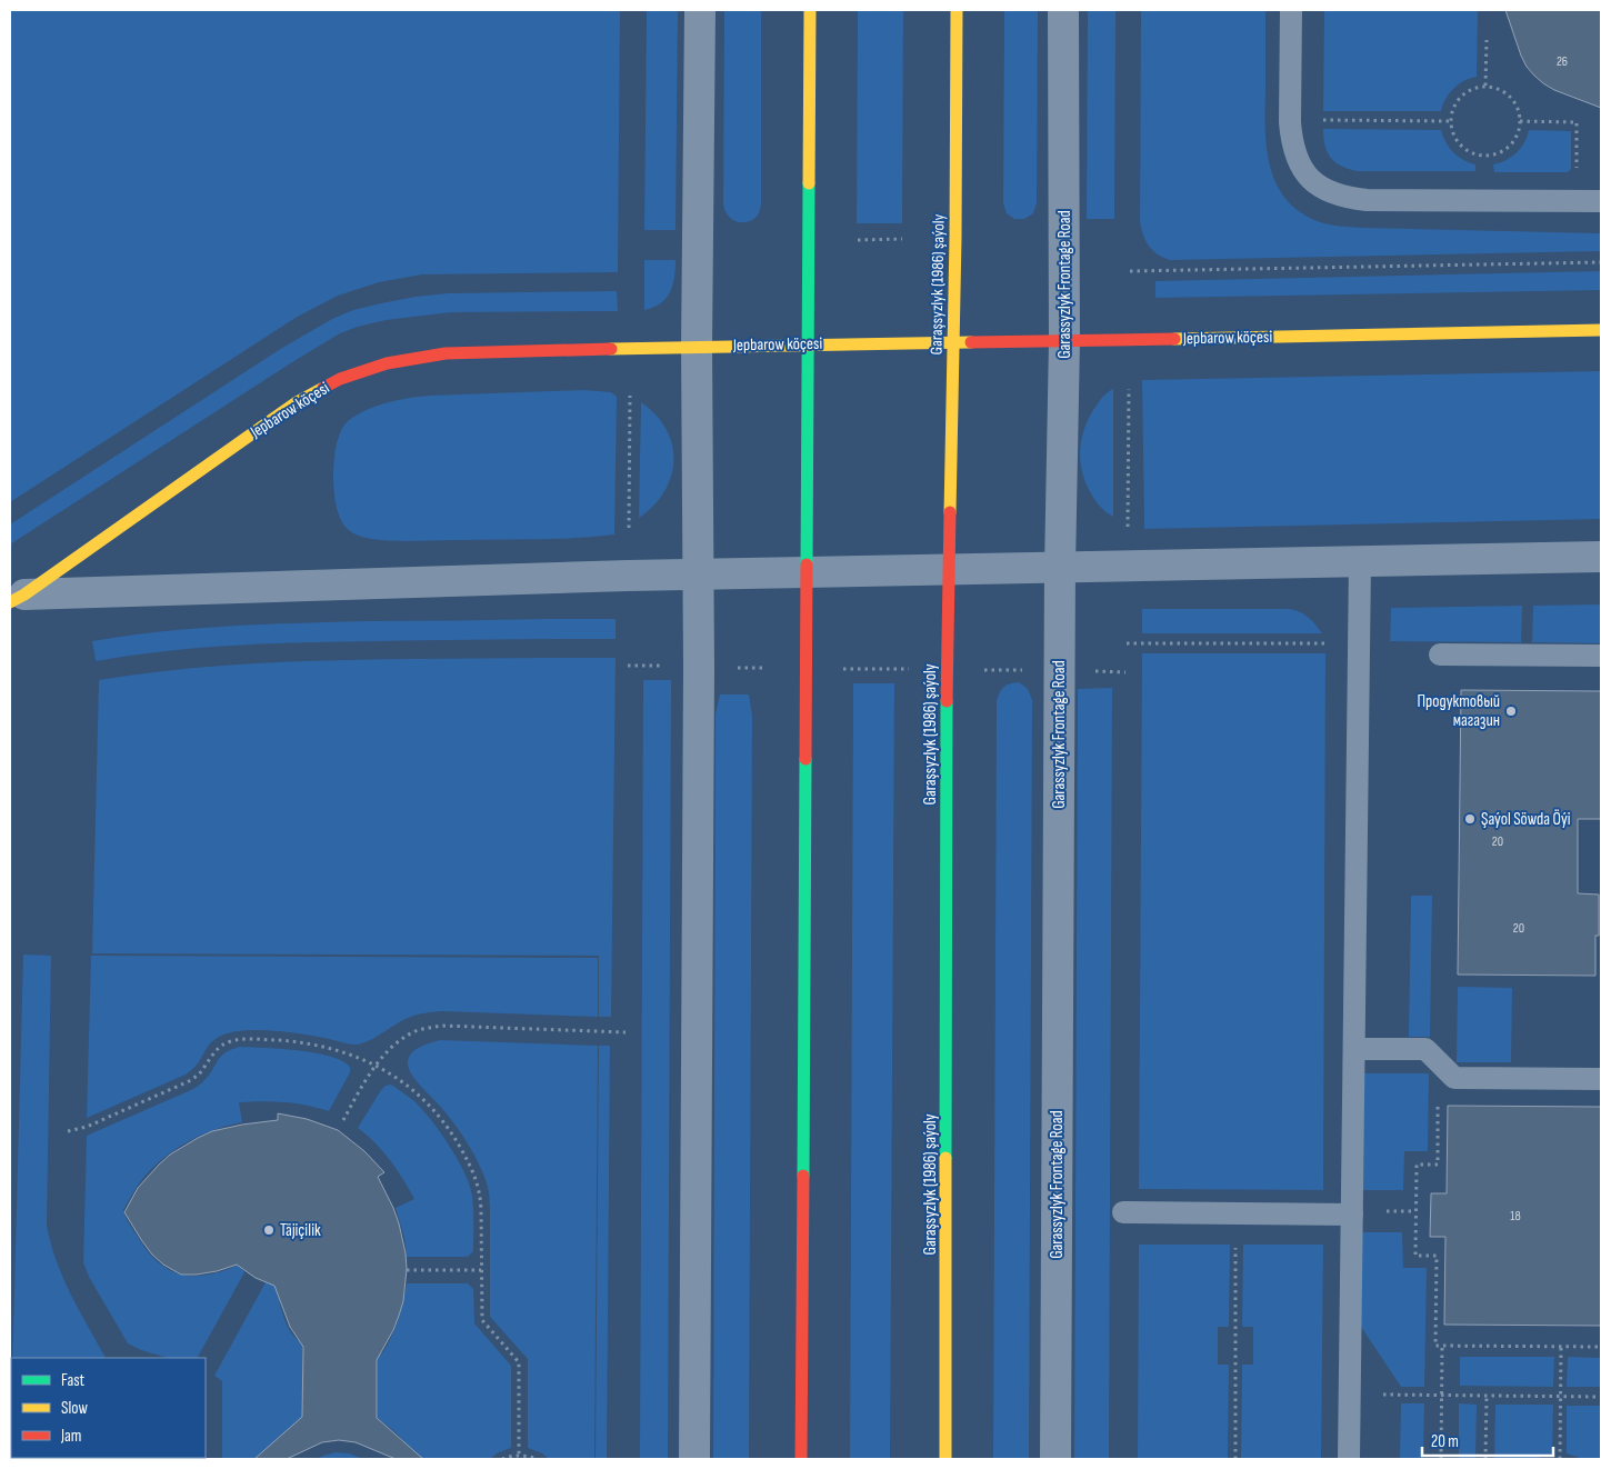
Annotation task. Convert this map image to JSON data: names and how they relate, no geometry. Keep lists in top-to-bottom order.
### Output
{
  "streets": {
    "main road": ["Garaşsyzlyk (1986) şaýoly", "Jepbarow köçesi"],
    "street": ["Garassyzlyk Frontage Road"]
  },
  "crossings": [
    ["Garaşsyzlyk (1986) şaýoly", "Jepbarow köçesi"],
    ["Garassyzlyk Frontage Road", "Jepbarow köçesi"]
  ],
  "places": ["Продуктовый магазин", "Şaýol Söwda Öýi", "Täjiçilik"],
  "house_numbers": [
    "26",
    "20",
    "20",
    "18"
  ],
  "legend": ["Fast", "Slow", "Jam"],
  "scale_bar": "20 m"
}
